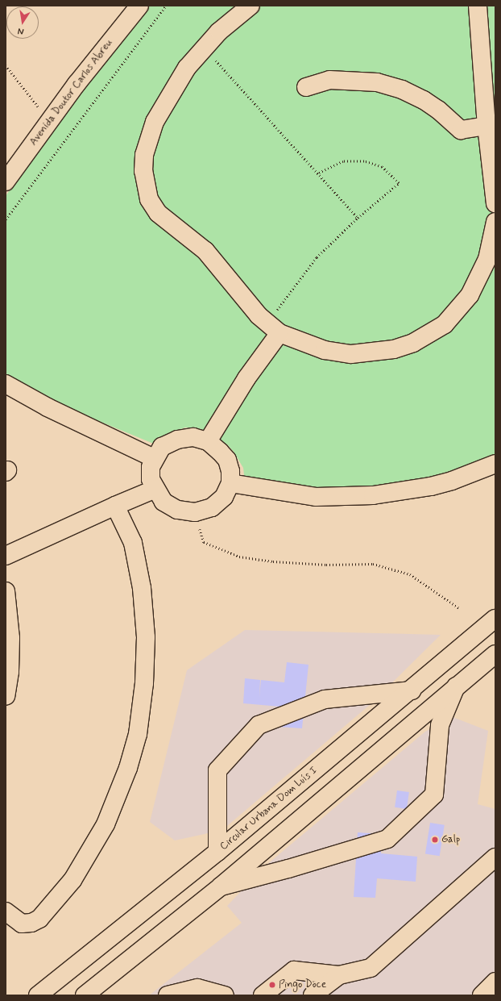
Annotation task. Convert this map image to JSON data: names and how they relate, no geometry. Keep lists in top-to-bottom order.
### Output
{
  "streets": {
    "main road": ["Avenida Doutor Carlos Abreu", "Circular Urbana Dom Luís I"]
  },
  "places": ["Galp", "Pingo Doce"],
  "north": "bottom"
}
